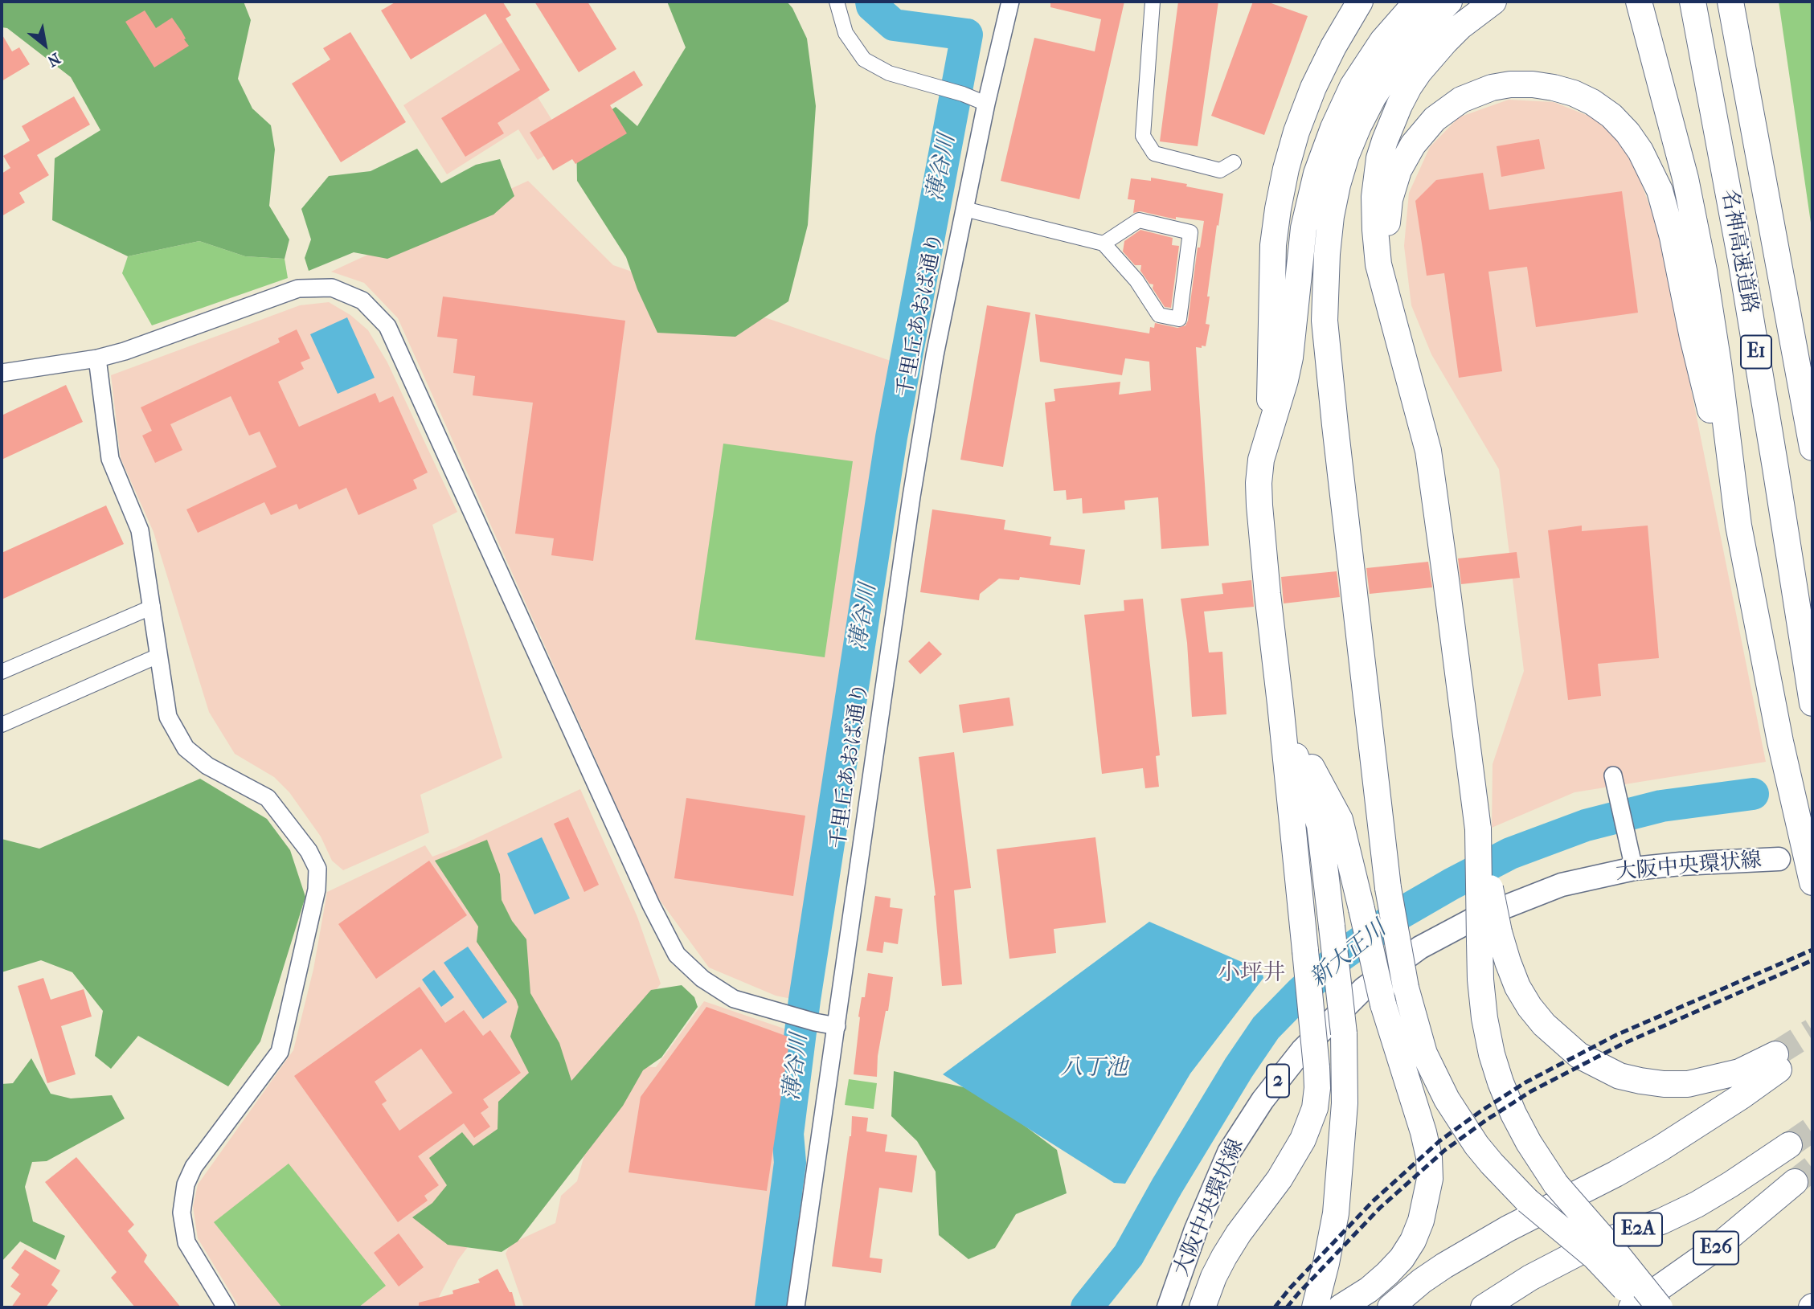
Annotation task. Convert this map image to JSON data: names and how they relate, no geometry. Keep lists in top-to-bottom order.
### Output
{
  "streets": {
    "highway": [
      "名神高速道路",
      "E1",
      "E2A",
      "E26"
    ],
    "main road": ["大阪中央環状線", "2"],
    "street": ["千里丘あおば通り"]
  },
  "districts": ["小坪井"],
  "water": ["薄谷川", "新大正川", "八丁池"],
  "north": "bottom right"
}
